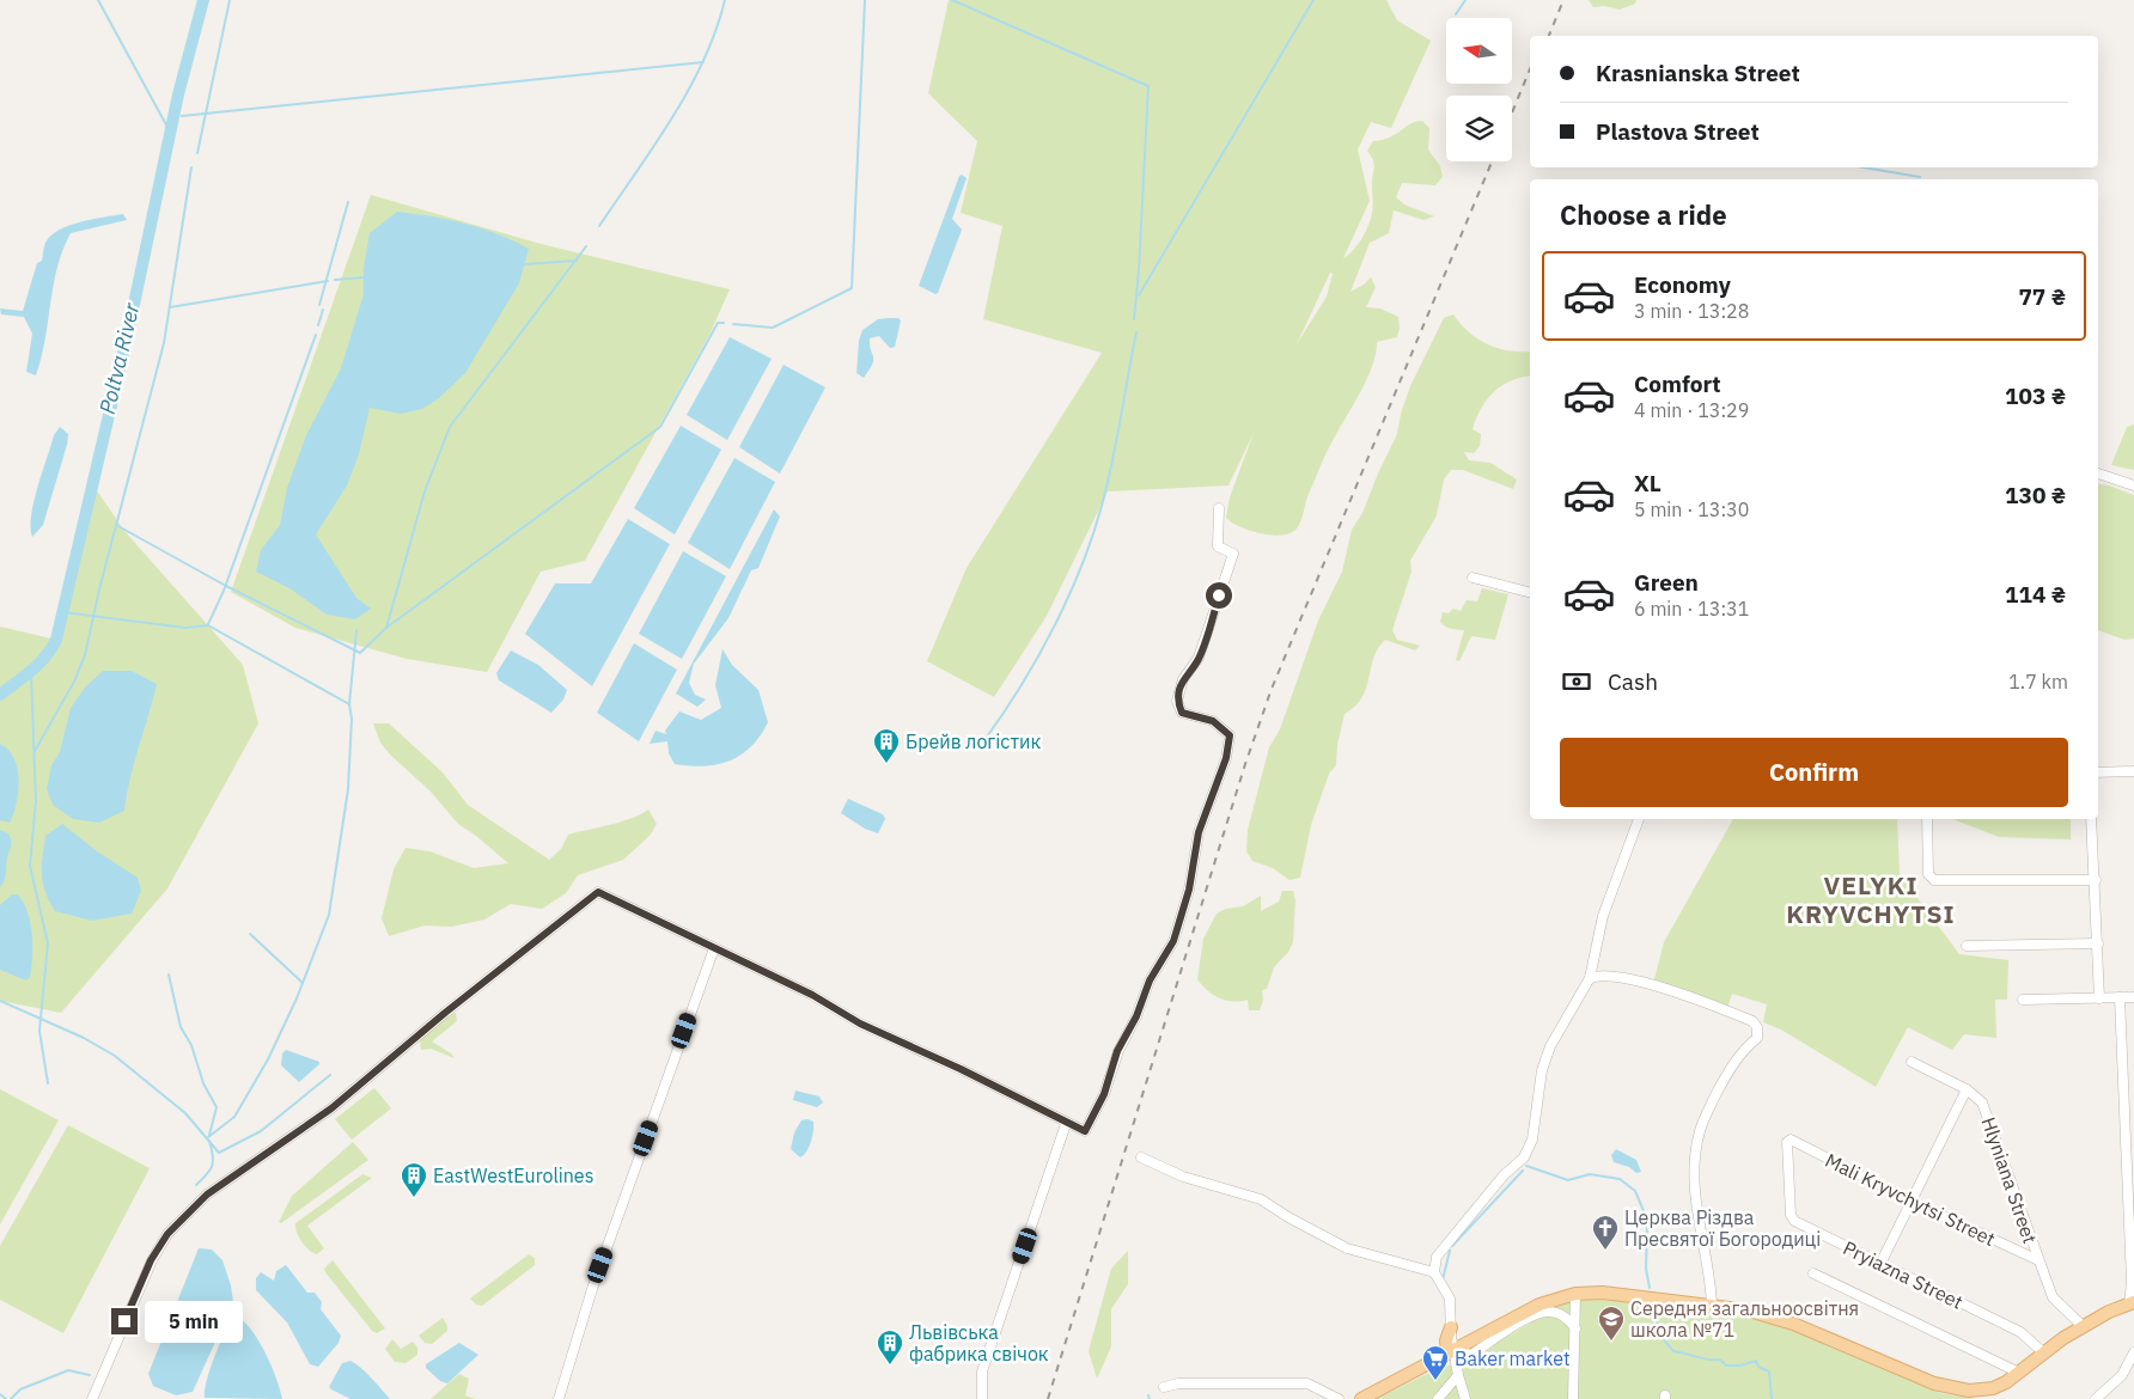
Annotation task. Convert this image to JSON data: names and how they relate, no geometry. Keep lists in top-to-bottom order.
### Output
{
  "streets": {
    "street": ["Hlyniana Street", "Mali Kryvchytsi Street", "Pryiazna Street"]
  },
  "crossings": [
    ["Hlyniana Street", "Mali Kryvchytsi Street"],
    ["Mali Kryvchytsi Street", "Pryiazna Street"]
  ],
  "districts": ["VELYKI KRYVCHYTSI"],
  "water": ["Poltva River"],
  "places": {
    "building": ["Брейв логістик", "EastWestEurolines", "Львівська фабрика свічок"],
    "church": ["Церква Різдва Пресвятої Богородиці"],
    "school or university": ["Середня загальноосвітня школа №71"],
    "supermarket": ["Baker market"]
  },
  "north": "left",
  "page": {
    "banner": ["Krasnianska Street", "Plastova Street"],
    "heading": "Choose a ride",
    "list": [
      {
        "name": "Economy",
        "note": "3 min · 13:28",
        "value": "77 ₴"
      },
      {
        "name": "Comfort",
        "note": "4 min · 13:29",
        "value": "103 ₴"
      },
      {
        "name": "XL",
        "note": "5 min · 13:30",
        "value": "130 ₴"
      },
      {
        "name": "Green",
        "note": "6 min · 13:31",
        "value": "114 ₴"
      }
    ],
    "pay": ["Cash", "1.7 km"],
    "buttons": "Confirm",
    "bubble": "5 min"
  }
}
